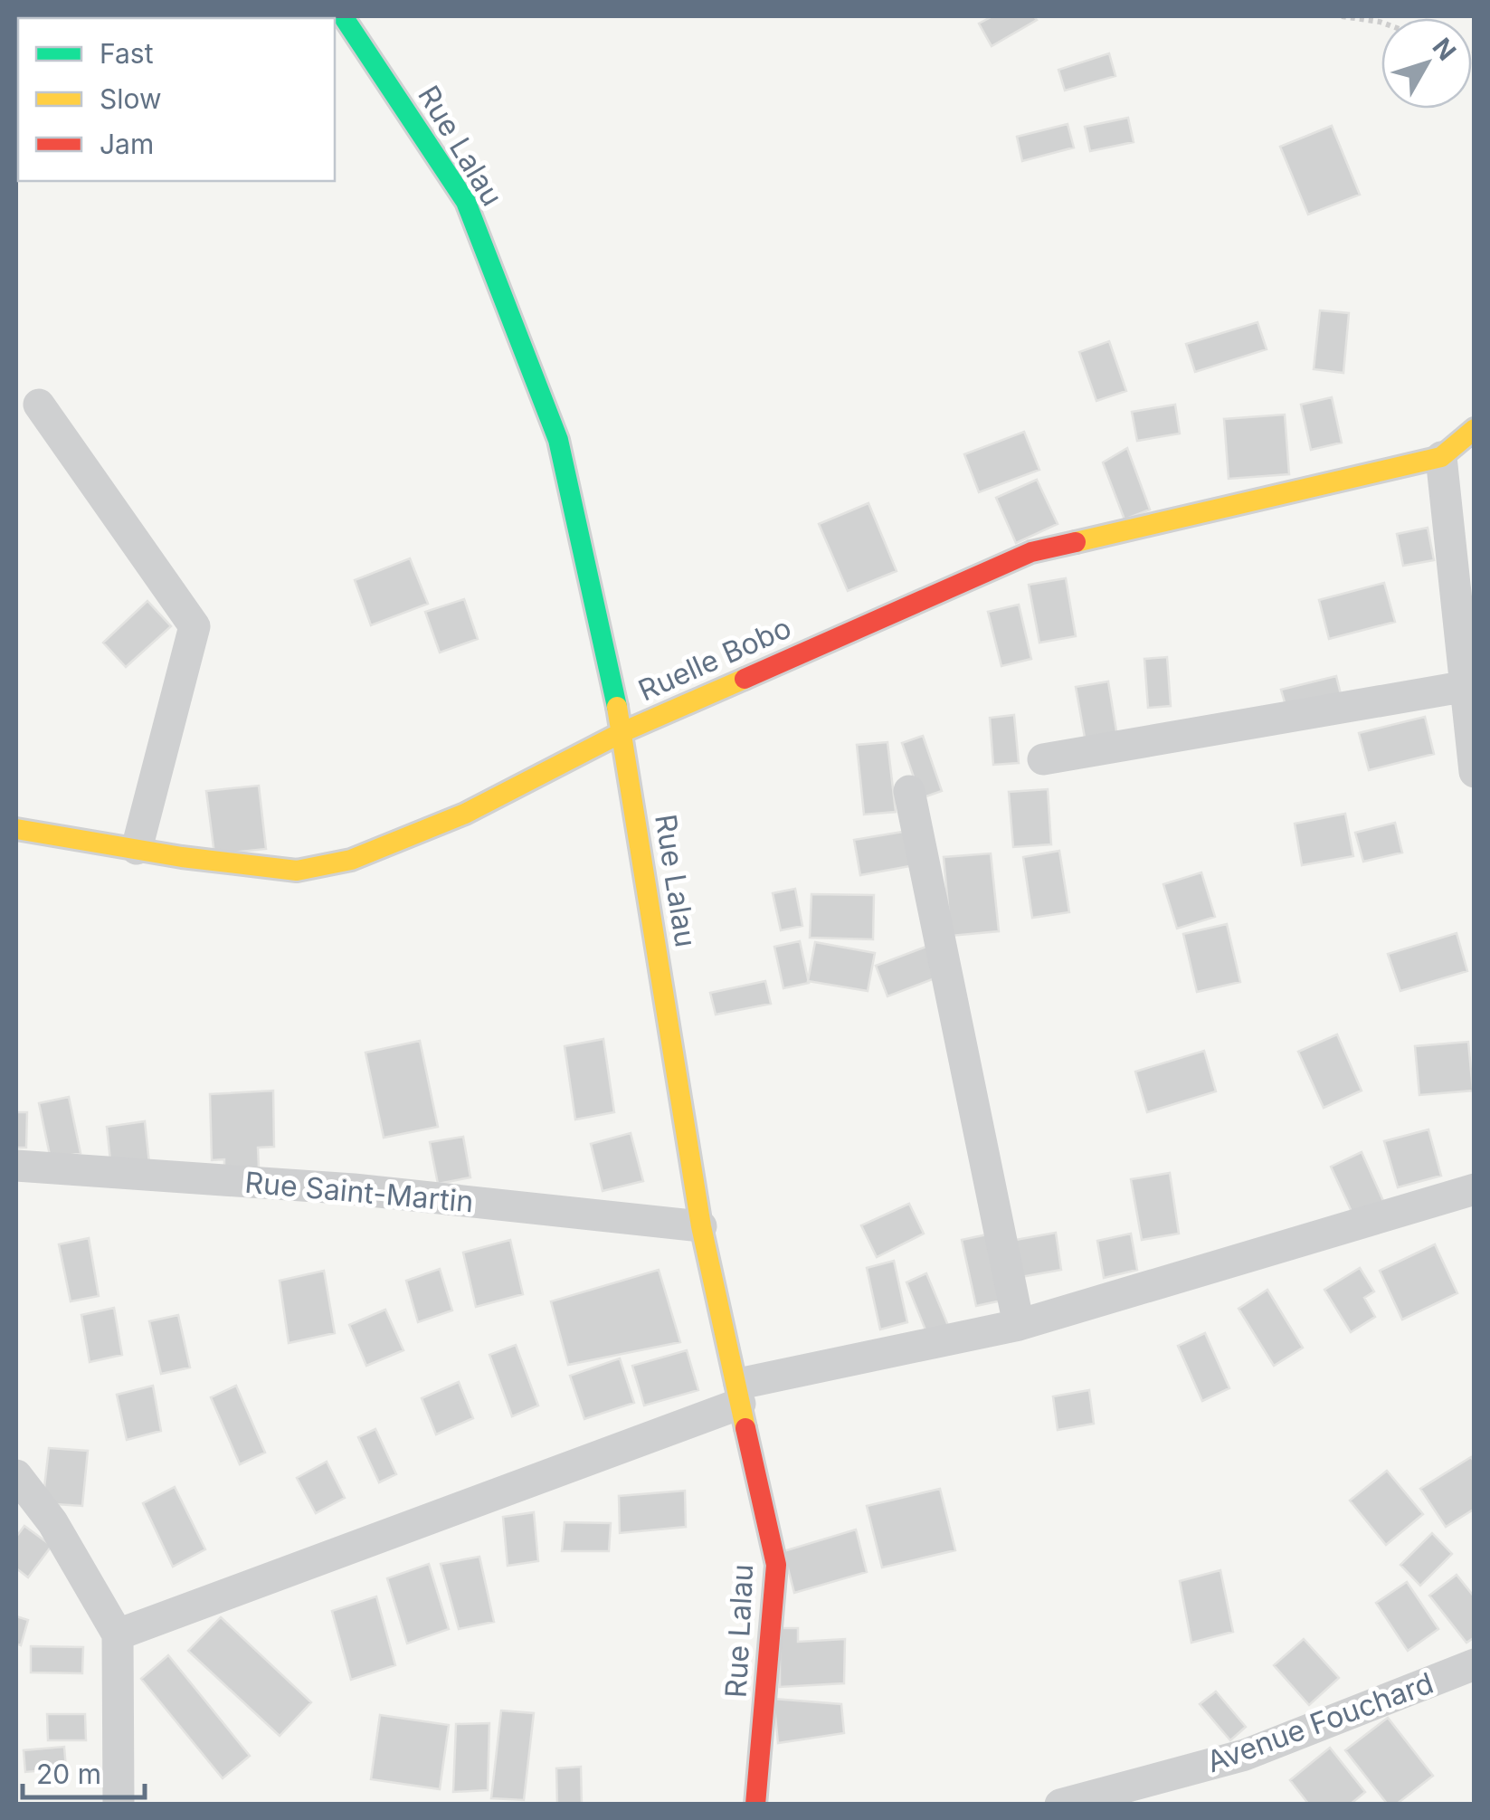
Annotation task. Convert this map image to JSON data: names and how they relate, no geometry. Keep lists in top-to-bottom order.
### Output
{
  "streets": {
    "street": [
      "Rue Lalau",
      "Ruelle Bobo",
      "Rue Saint-Martin",
      "Avenue Fouchard"
    ]
  },
  "crossings": [
    ["Rue Lalau", "Ruelle Bobo"],
    ["Rue Lalau", "Rue Saint-Martin"]
  ],
  "legend": ["Fast", "Slow", "Jam"],
  "scale_bar": "20 m",
  "north": "top right"
}
